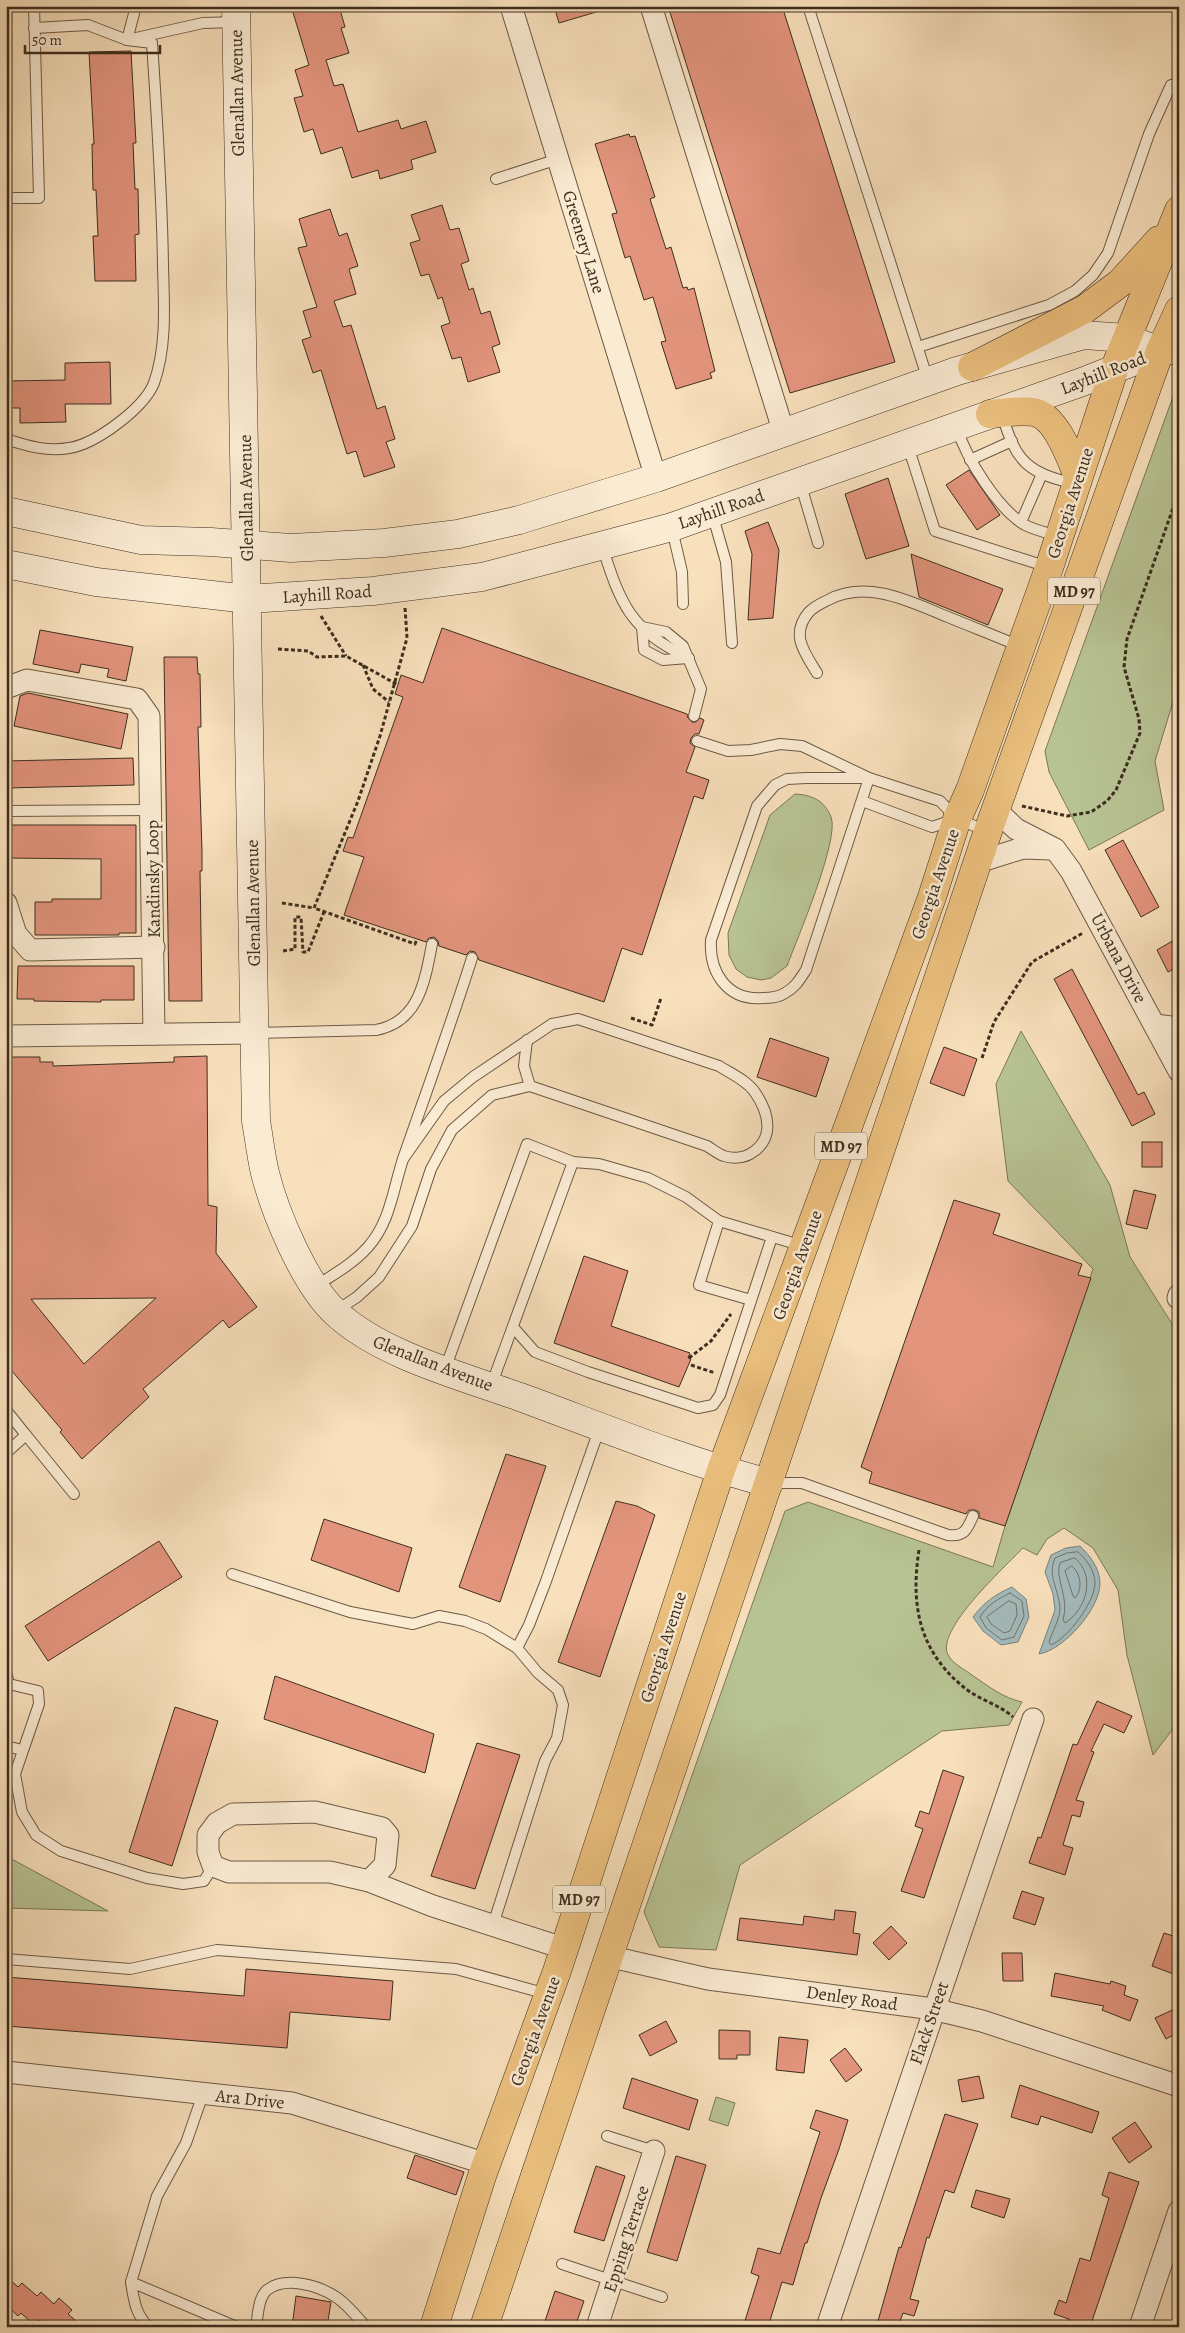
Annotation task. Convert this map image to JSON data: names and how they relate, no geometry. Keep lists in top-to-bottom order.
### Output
{
  "streets": {
    "main road": [
      "Glenallan Avenue",
      "Layhill Road",
      "Georgia Avenue",
      "MD 97"
    ],
    "street": [
      "Greenery Lane",
      "Kandinsky Loop",
      "Urbana Drive",
      "Denley Road",
      "Flack Street",
      "Ara Drive",
      "Epping Terrace"
    ]
  },
  "crossings": [
    ["Glenallan Avenue", "Layhill Road"],
    ["Glenallan Avenue", "Georgia Avenue"],
    ["Greenery Lane", "Layhill Road"],
    ["Layhill Road", "Georgia Avenue"],
    ["Georgia Avenue", "Urbana Drive"],
    ["Georgia Avenue", "Denley Road"],
    ["Georgia Avenue", "Ara Drive"],
    ["Denley Road", "Flack Street"]
  ],
  "scale_bar": "50 m"
}
